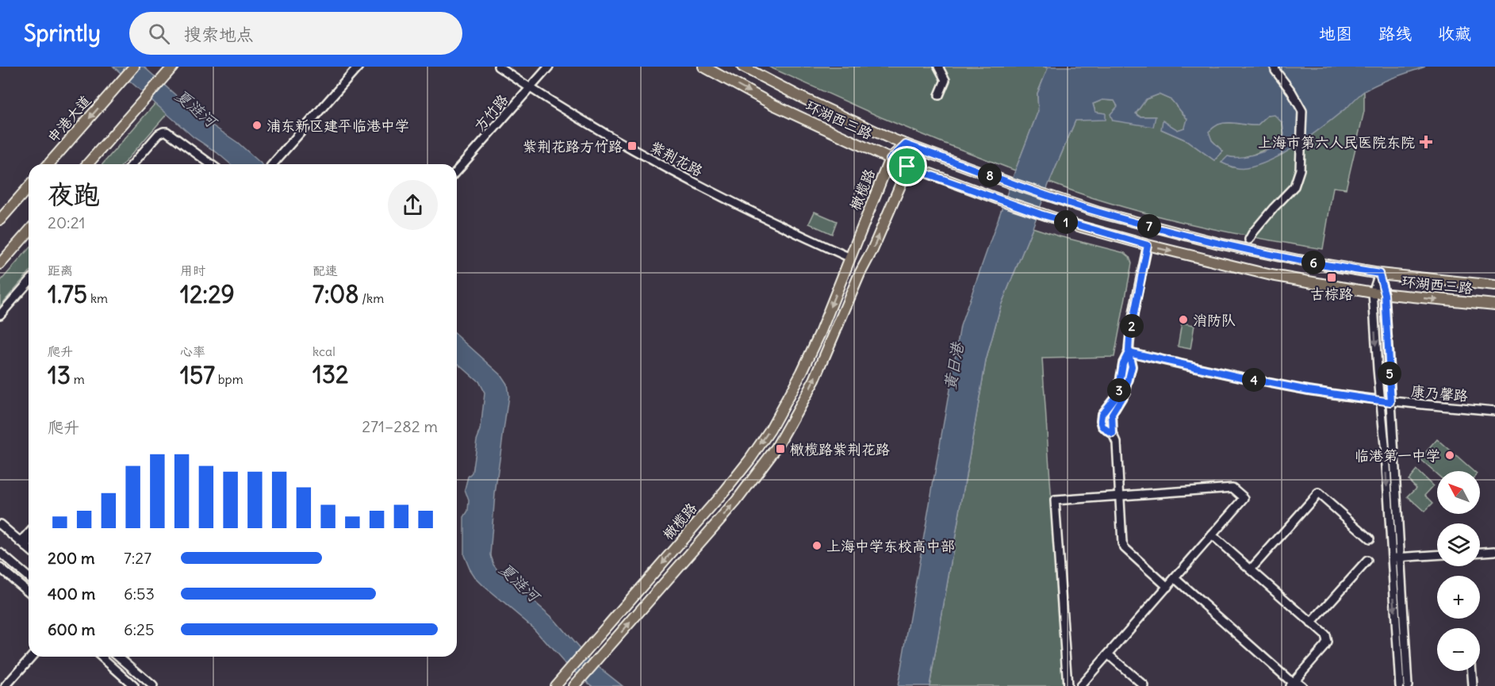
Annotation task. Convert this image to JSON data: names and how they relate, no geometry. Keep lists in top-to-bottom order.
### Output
{
  "streets": {
    "main road": ["申港大道", "环湖西三路", "橄榄路"],
    "street": ["方竹路", "紫荆花路", "康乃馨路"]
  },
  "crossings": [
    ["方竹路", "紫荆花路"],
    ["环湖西三路", "橄榄路"],
    ["紫荆花路", "橄榄路"]
  ],
  "water": ["夏涟河", "黄日港"],
  "places": {
    "other": [
      "浦东新区建平临港中学",
      "消防队",
      "临港第一中学",
      "上海中学东校高中部"
    ],
    "health": ["上海市第六人民医院东院"],
    "transit": ["紫荆花路方竹路", "古棕路", "橄榄路紫荆花路"]
  },
  "north": "top left",
  "page": {
    "header": "Sprintly",
    "search": "搜索地点",
    "nav": ["地图", "路线", "收藏"],
    "pins": [
      "8",
      "1",
      "7",
      "6",
      "2",
      "5",
      "4",
      "3"
    ],
    "heading": ["夜跑", "20:21"],
    "stats": [
      ["距离", "1.75 km"],
      ["用时", "12:29"],
      ["配速", "7:08 /km"],
      ["爬升", "13 m"],
      ["心率", "157 bpm"],
      ["kcal", "132"]
    ],
    "chart": ["爬升", "271–282 m"],
    "map_buttons": ["+", "−"],
    "list": [
      {
        "name": "200 m",
        "note": "7:27"
      },
      {
        "name": "400 m",
        "note": "6:53"
      },
      {
        "name": "600 m",
        "note": "6:25"
      }
    ]
  }
}
